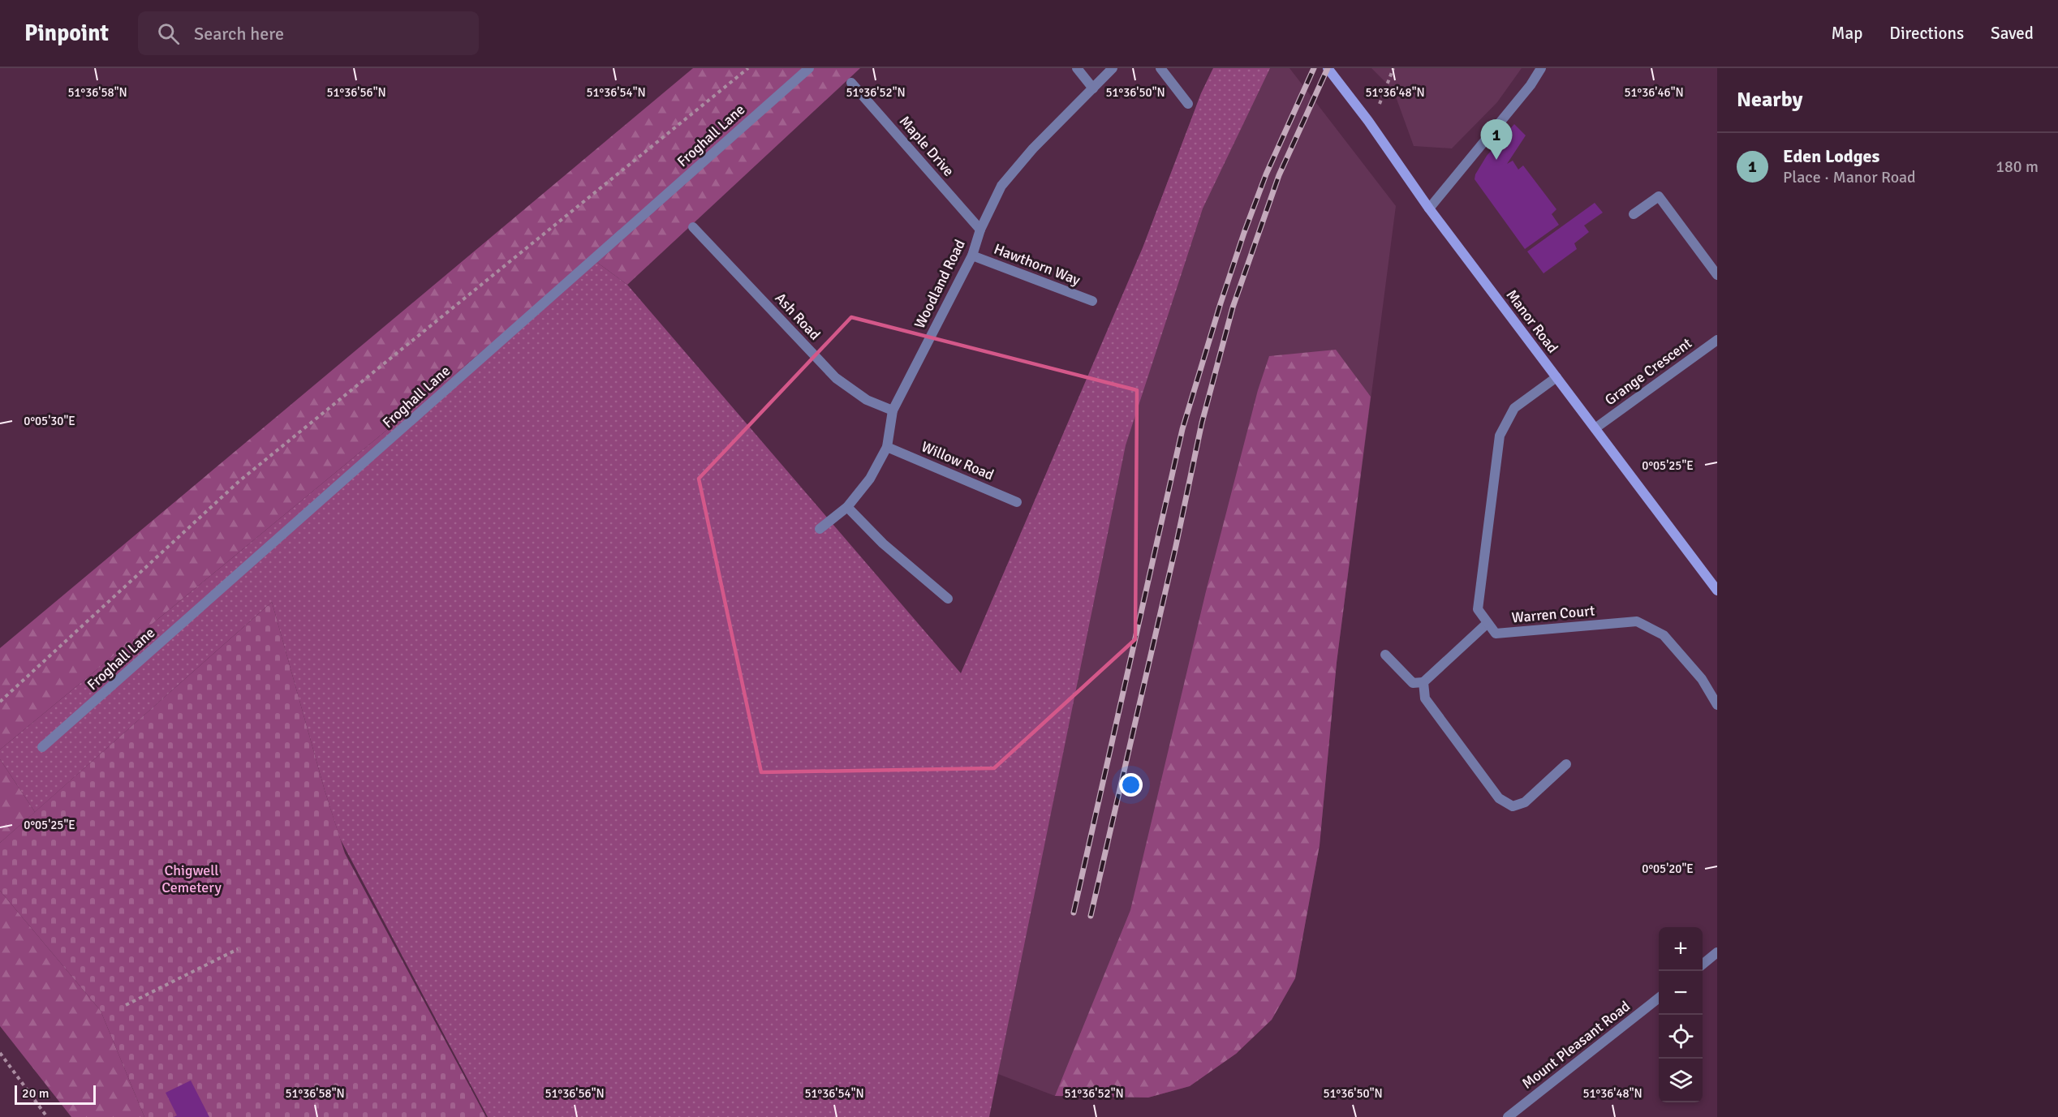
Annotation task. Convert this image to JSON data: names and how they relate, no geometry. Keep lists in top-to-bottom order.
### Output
{
  "streets": {
    "main road": ["Manor Road"],
    "street": [
      "Froghall Lane",
      "Maple Drive",
      "Hawthorn Way",
      "Woodland Road",
      "Ash Road",
      "Grange Crescent",
      "Willow Road",
      "Warren Court",
      "Mount Pleasant Road"
    ]
  },
  "crossings": [
    ["Maple Drive", "Woodland Road"],
    ["Hawthorn Way", "Woodland Road"],
    ["Woodland Road", "Ash Road"],
    ["Woodland Road", "Willow Road"],
    ["Manor Road", "Grange Crescent"]
  ],
  "parks": ["Chigwell Cemetery"],
  "scale_bar": "20 m",
  "page": {
    "header": "Pinpoint",
    "search": "Search here",
    "nav": ["Map", "Directions", "Saved"],
    "heading": "Nearby",
    "pins": "1",
    "list": [
      {
        "mark": "1",
        "name": "Eden Lodges",
        "note": "Place · Manor Road",
        "value": "180 m"
      }
    ],
    "map_buttons": ["+", "−"],
    "scale": "20 m"
  },
  "coordinates": [
    "51°36'58\"N",
    "51°36'56\"N",
    "51°36'54\"N",
    "51°36'52\"N",
    "51°36'50\"N",
    "51°36'48\"N",
    "51°36'46\"N",
    "0°05'30\"E",
    "0°05'25\"E",
    "0°05'20\"E"
  ]
}
